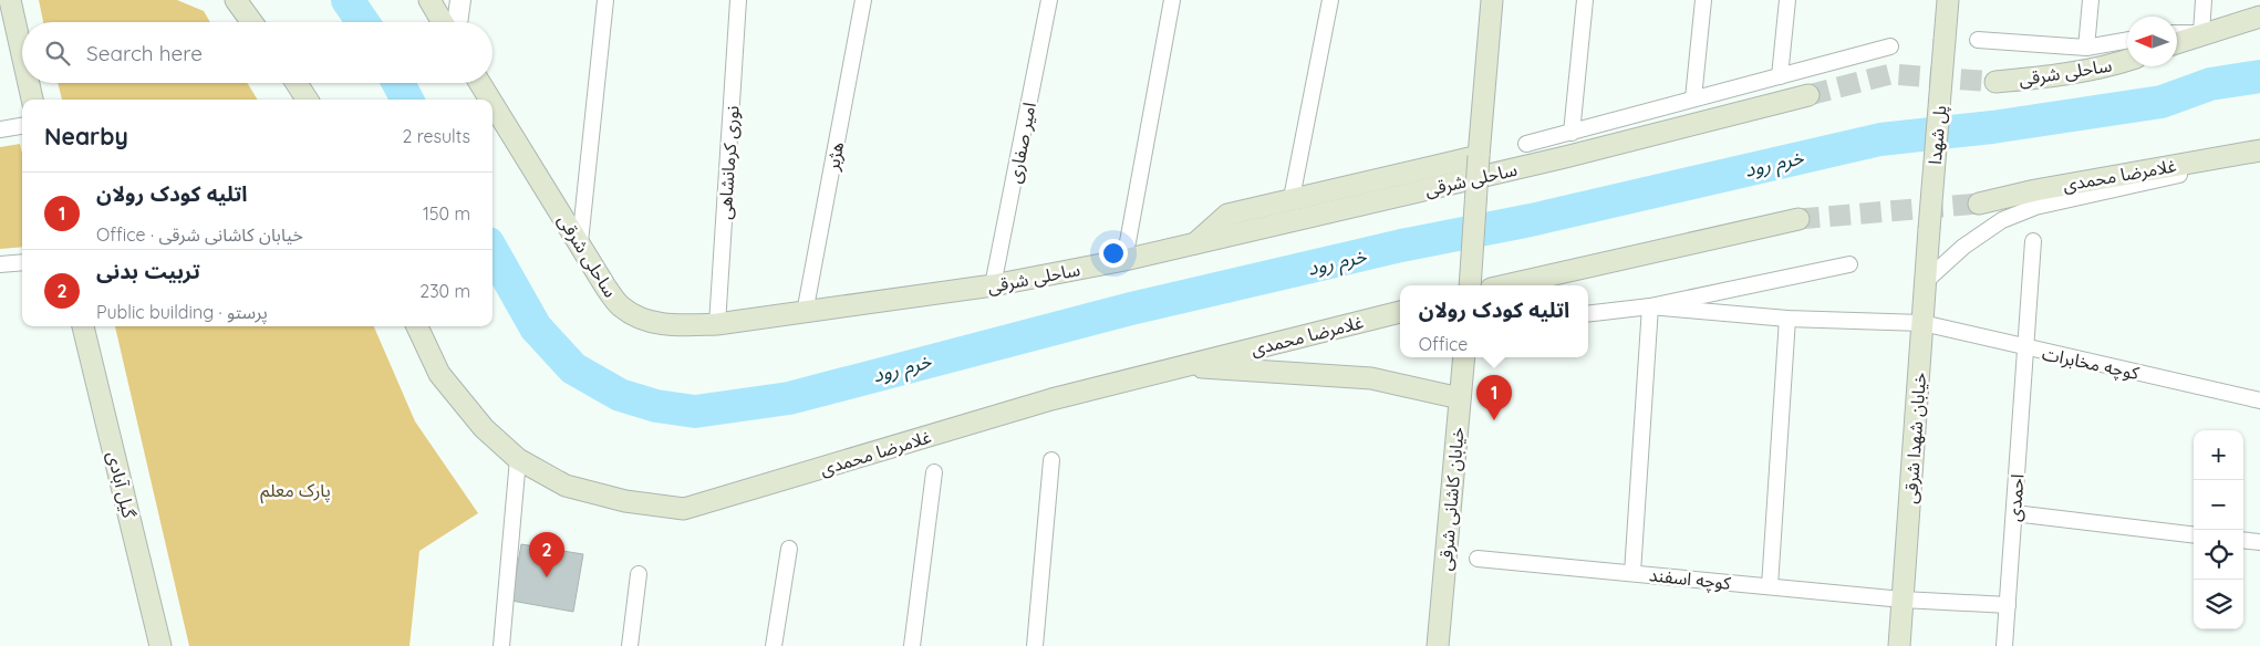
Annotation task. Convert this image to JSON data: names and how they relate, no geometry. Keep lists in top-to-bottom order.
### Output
{
  "streets": {
    "main road": [
      "ساحلی شرقی",
      "پل شهدا",
      "غلامرضا محمدی",
      "خیابان شهدا شرقی",
      "گیل آبادی",
      "خیابان کاشانی شرقی"
    ],
    "street": [
      "امیر صفاری",
      "هژبر",
      "نوری کرمانشاهی",
      "کوچه مخابرات",
      "احمدی",
      "کوچه اسفند"
    ]
  },
  "crossings": [
    ["ساحلی شرقی", "امیر صفاری"],
    ["ساحلی شرقی", "هژبر"],
    ["ساحلی شرقی", "نوری کرمانشاهی"],
    ["پل شهدا", "خیابان شهدا شرقی"],
    ["کوچه مخابرات", "خیابان شهدا شرقی"],
    ["کوچه مخابرات", "احمدی"],
    ["خیابان شهدا شرقی", "کوچه اسفند"],
    ["احمدی", "کوچه اسفند"]
  ],
  "water": ["خرم رود"],
  "parks": ["پارک معلم"],
  "north": "left",
  "page": {
    "search": "Search here",
    "heading": ["Nearby", "2 results"],
    "list": [
      {
        "mark": "1",
        "name": "اتلیه کودک رولان",
        "note": "Office · خیابان کاشانی شرقی",
        "value": "150 m"
      },
      {
        "mark": "2",
        "name": "تربیت بدنی",
        "note": "Public building · پرستو",
        "value": "230 m"
      }
    ],
    "popup": ["اتلیه کودک رولان", "Office"],
    "pins": ["1", "2"],
    "map_buttons": ["+", "−"]
  }
}
